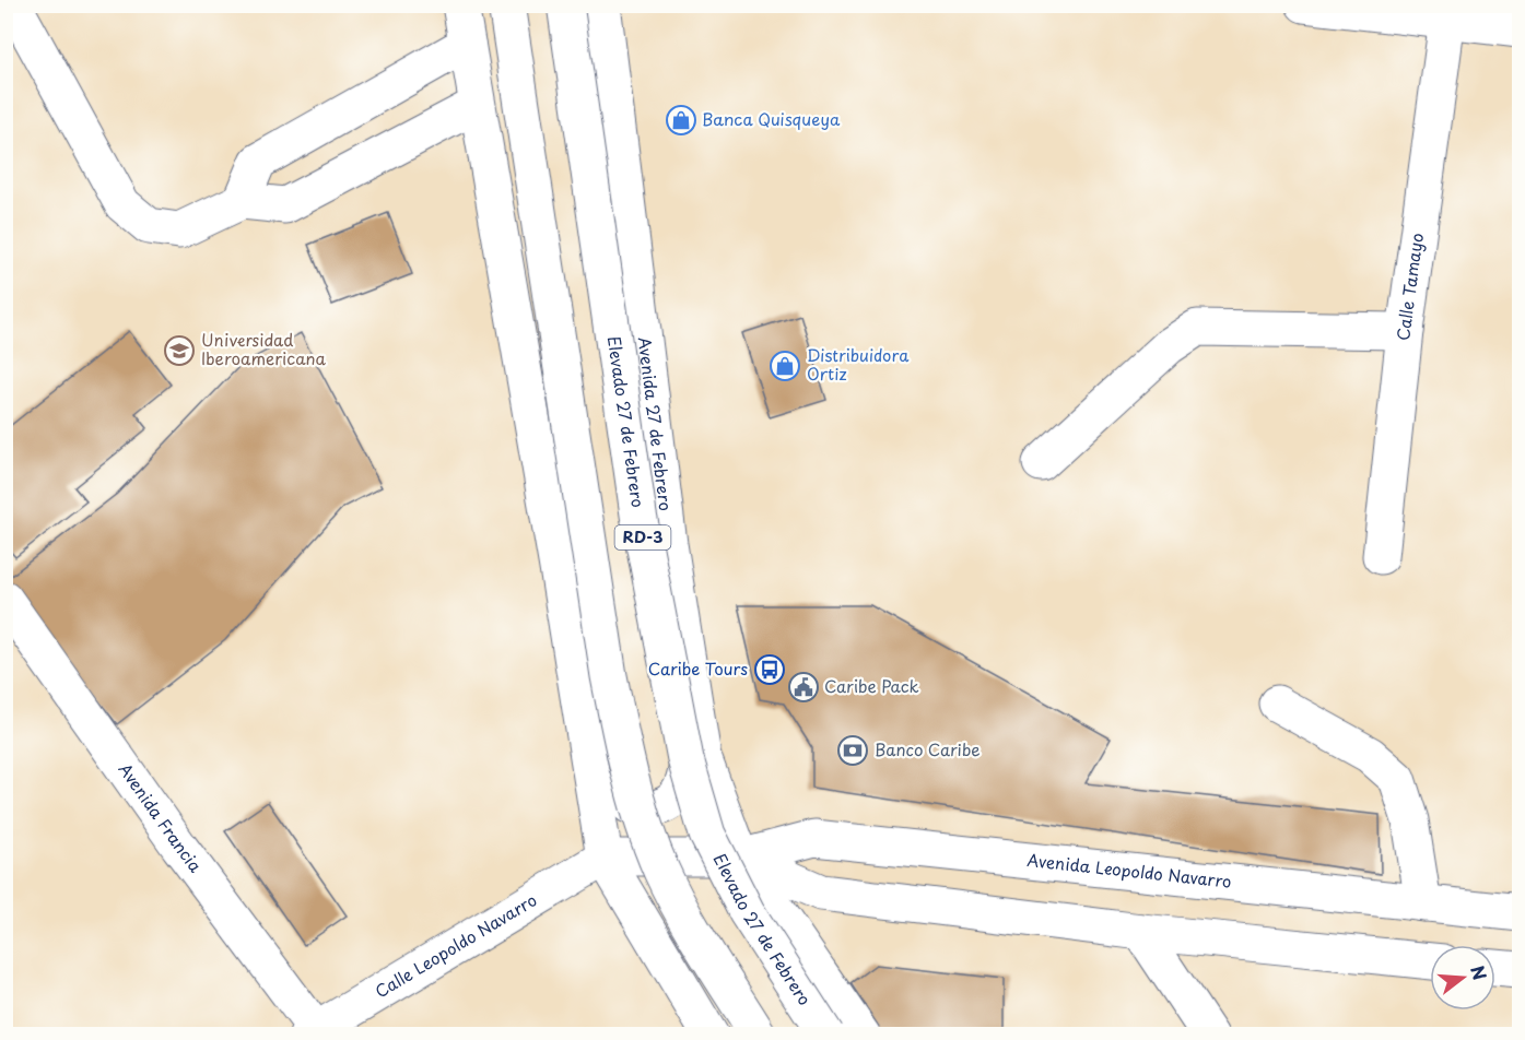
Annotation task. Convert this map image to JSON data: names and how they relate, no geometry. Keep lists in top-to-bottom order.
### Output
{
  "streets": {
    "main road": [
      "Calle Tamayo",
      "Elevado 27 de Febrero",
      "Avenida 27 de Febrero",
      "RD-3",
      "Avenida Francia",
      "Avenida Leopoldo Navarro",
      "Calle Leopoldo Navarro"
    ]
  },
  "crossings": [
    ["Avenida 27 de Febrero", "Avenida Leopoldo Navarro"],
    ["Avenida Francia", "Calle Leopoldo Navarro"],
    ["Avenida Leopoldo Navarro", "Calle Leopoldo Navarro"]
  ],
  "places": {
    "shop": ["Banca Quisqueya", "Distribuidora Ortiz"],
    "school or university": ["Universidad Iberoamericana"],
    "bus stop": ["Caribe Tours"],
    "public building": ["Caribe Pack"],
    "bank": ["Banco Caribe"]
  },
  "north": "right"
}
